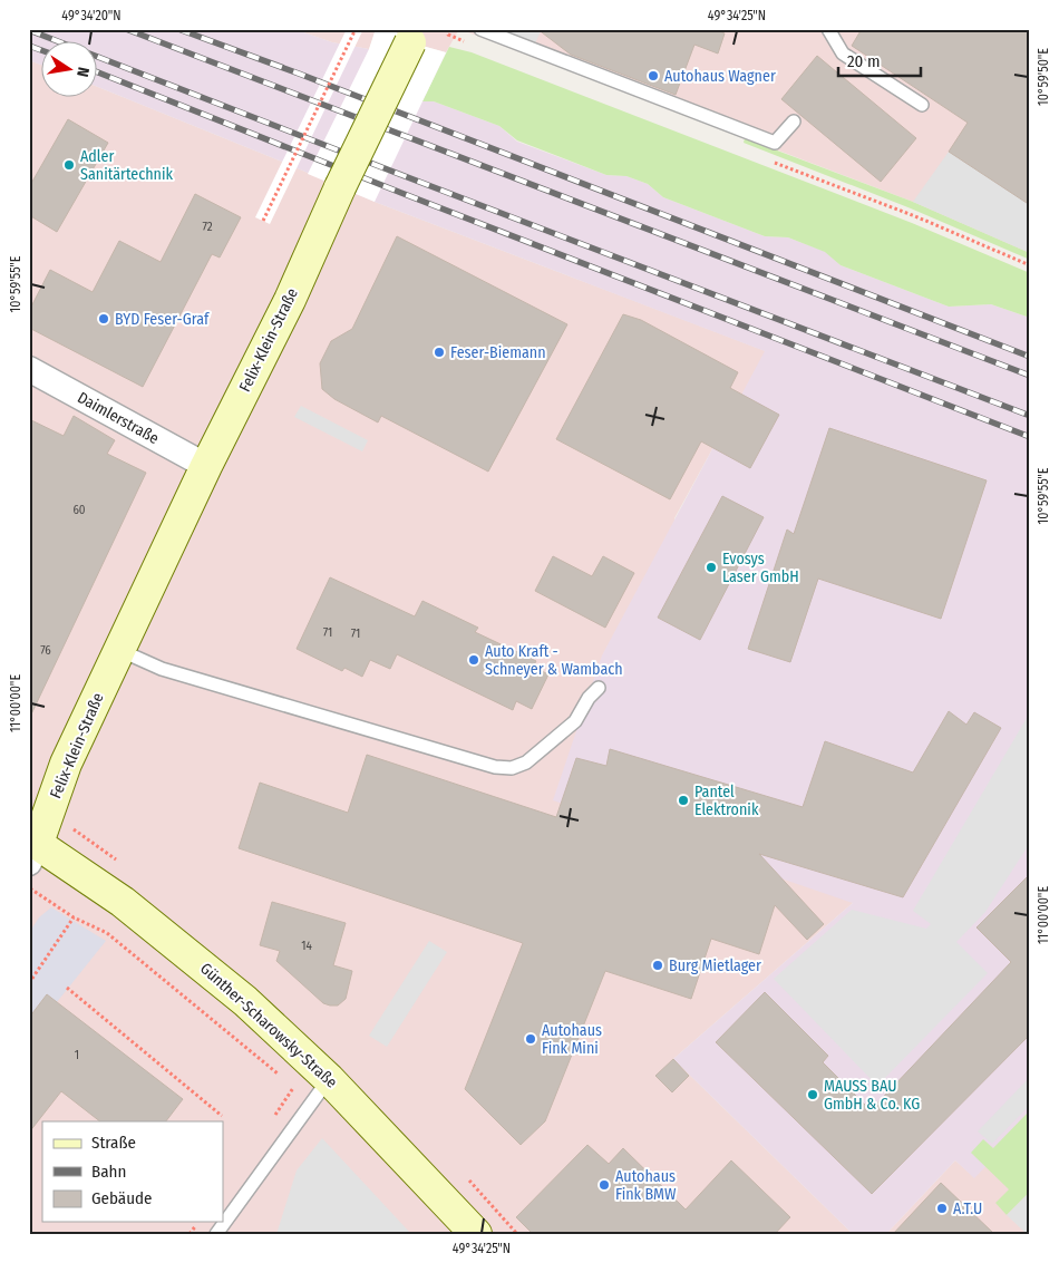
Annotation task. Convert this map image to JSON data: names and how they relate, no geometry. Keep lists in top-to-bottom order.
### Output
{
  "streets": {
    "street": ["Felix-Klein-Straße", "Daimlerstraße", "Günther-Scharowsky-Straße"]
  },
  "crossings": [
    ["Felix-Klein-Straße", "Daimlerstraße"],
    ["Felix-Klein-Straße", "Günther-Scharowsky-Straße"]
  ],
  "places": [
    "Autohaus Wagner",
    "Adler Sanitärtechnik",
    "BYD Feser-Graf",
    "Feser-Biemann",
    "Evosys Laser GmbH",
    "Auto Kraft - Schneyer & Wambach",
    "Pantel Elektronik",
    "Burg Mietlager",
    "Autohaus Fink Mini",
    "MAUSS BAU GmbH & Co. KG",
    "Autohaus Fink BMW",
    "A.T.U"
  ],
  "house_numbers": [
    "72",
    "60",
    "71",
    "71",
    "76",
    "14",
    "1"
  ],
  "legend": ["Straße", "Bahn", "Gebäude"],
  "scale_bar": "20 m",
  "north": "right",
  "coordinates": [
    "49°34'20\"N",
    "49°34'25\"N",
    "10°59'50\"E",
    "10°59'55\"E",
    "11°00'00\"E"
  ]
}
